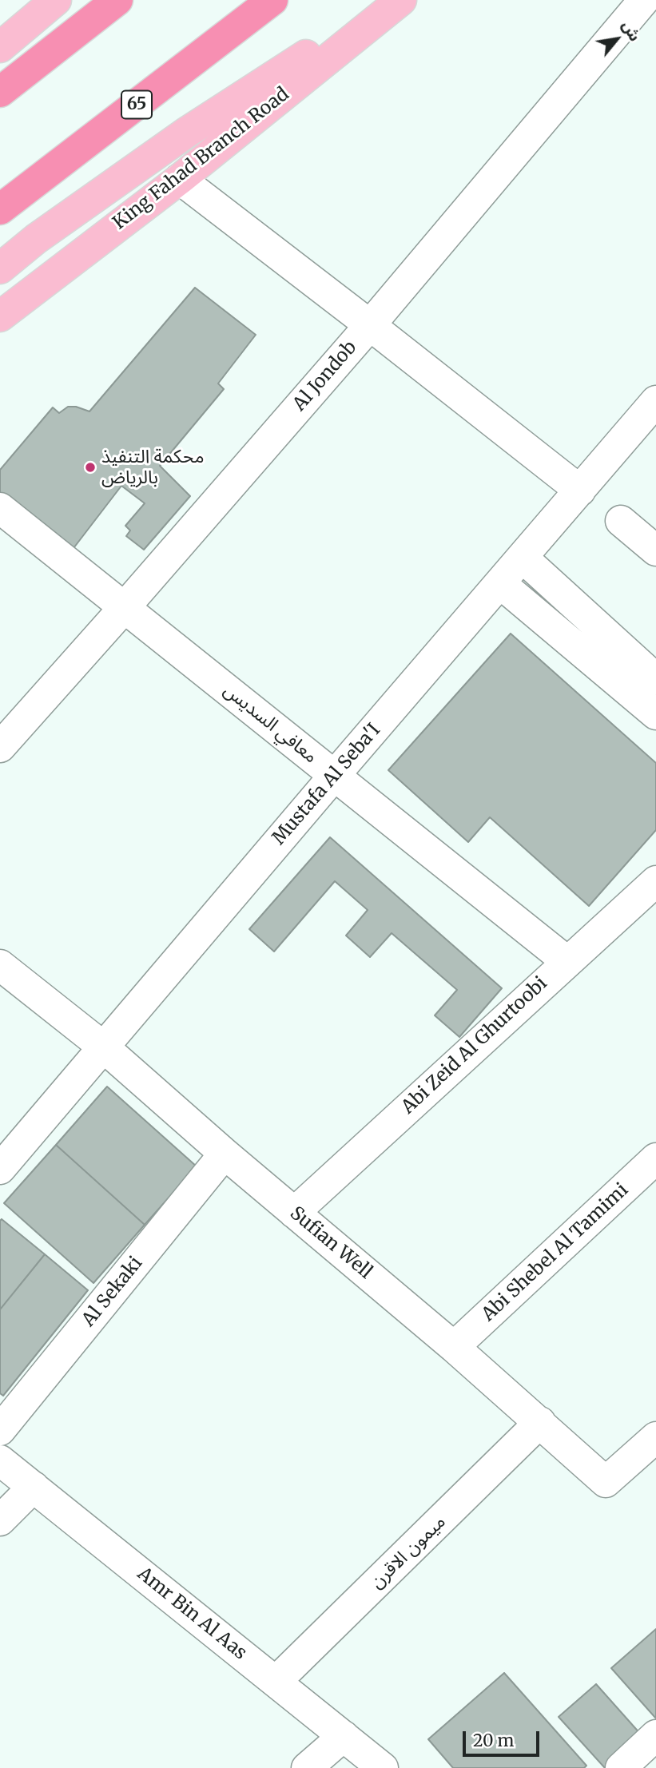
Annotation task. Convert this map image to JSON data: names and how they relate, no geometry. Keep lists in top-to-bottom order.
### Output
{
  "streets": {
    "highway": ["65"],
    "main road": ["King Fahad Branch Road"],
    "street": [
      "Al Jondob",
      "معافي السديس",
      "Mustafa Al Seba'I",
      "Abi Zeid Al Ghurtoobi",
      "Sufian Well",
      "Abi Shebel Al Tamimi",
      "Al Sekaki",
      "ميمون الاقرن",
      "Amr Bin Al Aas"
    ]
  },
  "crossings": [
    ["Al Jondob", "معافي السديس"],
    ["معافي السديس", "Mustafa Al Seba'I"],
    ["معافي السديس", "Abi Zeid Al Ghurtoobi"],
    ["Mustafa Al Seba'I", "Sufian Well"],
    ["Abi Zeid Al Ghurtoobi", "Sufian Well"],
    ["Sufian Well", "Abi Shebel Al Tamimi"],
    ["Sufian Well", "Al Sekaki"],
    ["Sufian Well", "ميمون الاقرن"],
    ["ميمون الاقرن", "Amr Bin Al Aas"]
  ],
  "places": ["محكمة التنفيذ بالرياض"],
  "scale_bar": "20 m",
  "north": "top right"
}
